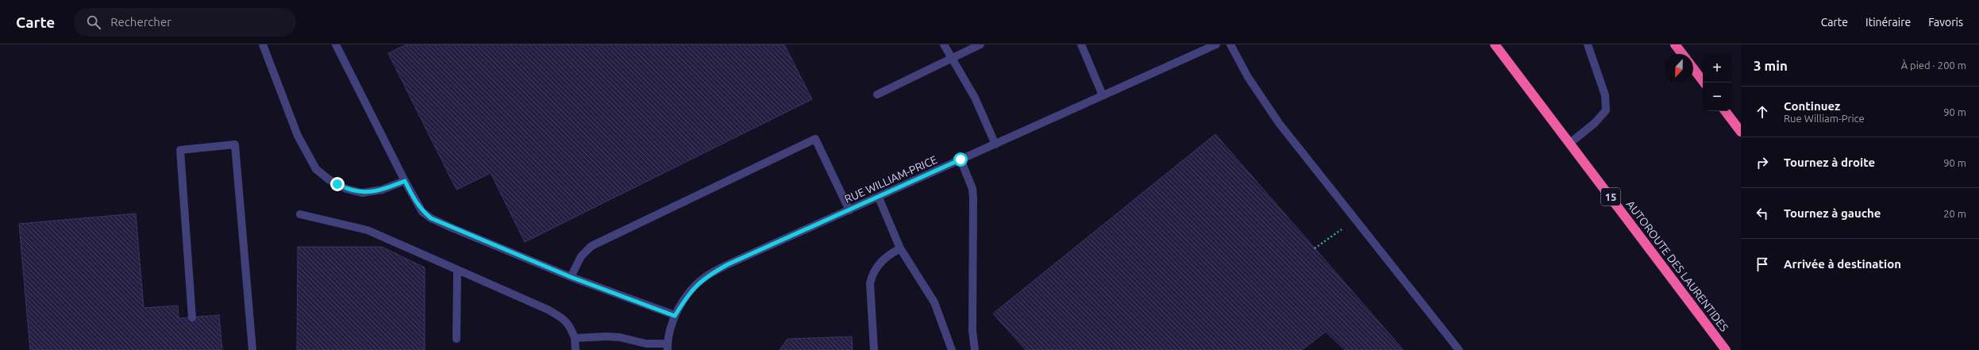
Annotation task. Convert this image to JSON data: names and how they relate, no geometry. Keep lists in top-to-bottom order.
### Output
{
  "streets": {
    "highway": ["15", "AUTOROUTE DES LAURENTIDES"],
    "street": ["RUE WILLIAM-PRICE"]
  },
  "north": "bottom",
  "page": {
    "header": "Carte",
    "search": "Rechercher",
    "nav": ["Carte", "Itinéraire", "Favoris"],
    "heading": ["3 min", "À pied · 200 m"],
    "map_buttons": ["+", "−"],
    "list": [
      ["Continuez", "Rue William-Price", "90 m"],
      ["Tournez à droite", "90 m"],
      ["Tournez à gauche", "20 m"],
      "Arrivée à destination"
    ]
  }
}
